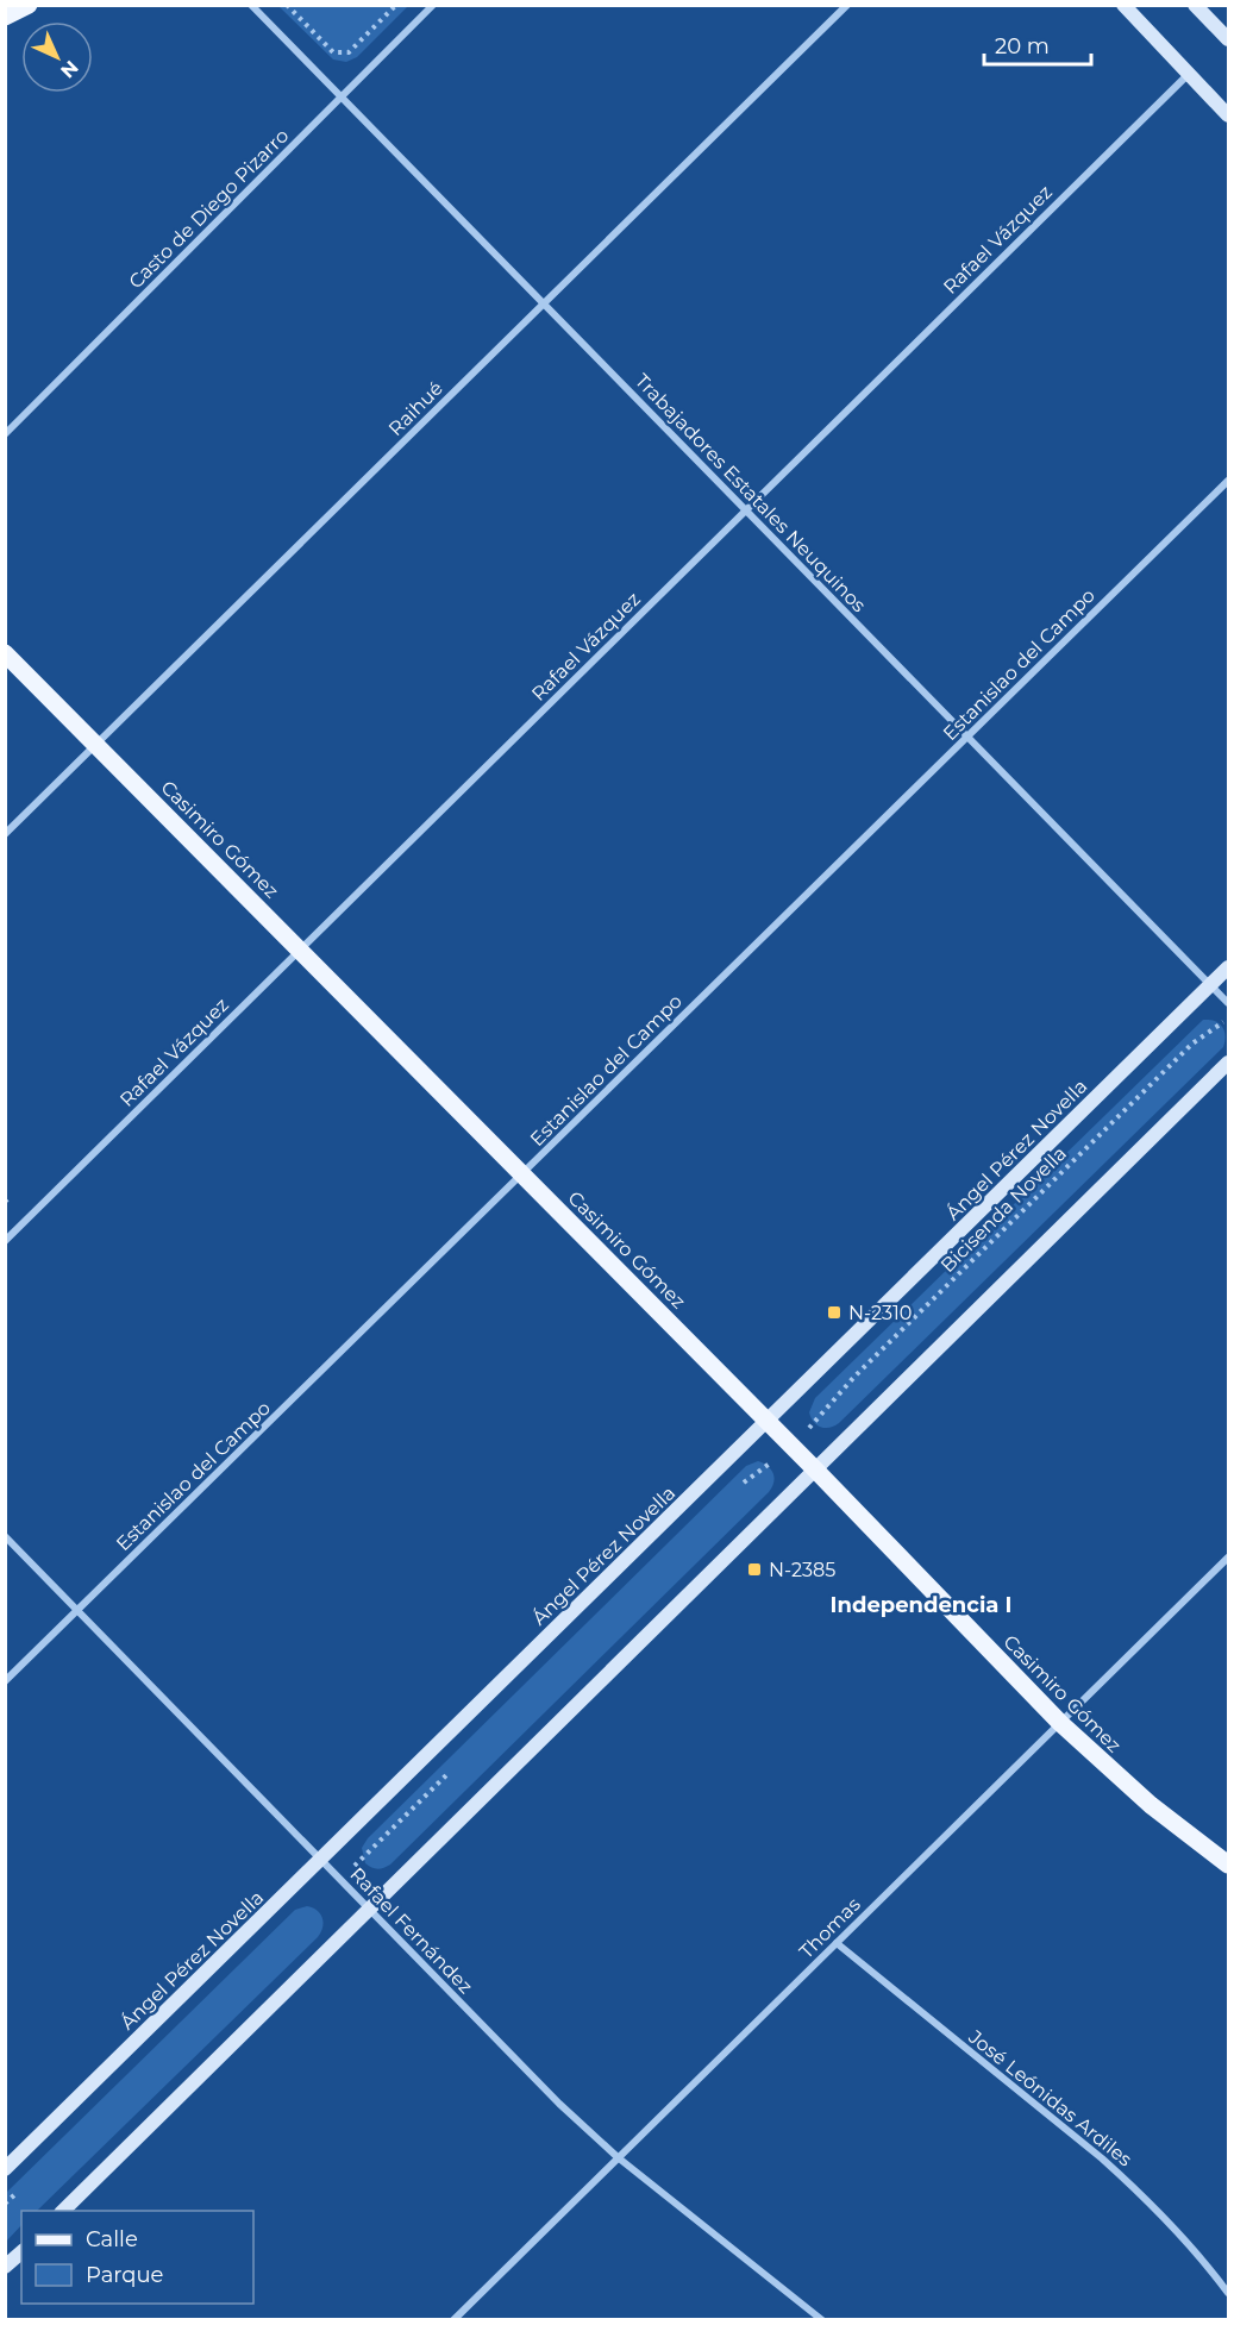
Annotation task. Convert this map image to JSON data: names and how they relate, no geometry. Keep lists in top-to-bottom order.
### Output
{
  "streets": {
    "main road": ["Casimiro Gómez", "Ángel Pérez Novella"],
    "street": [
      "Casto de Diego Pizarro",
      "Rafael Vázquez",
      "Raihué",
      "Trabajadores Estatales Neuquinos",
      "Estanislao del Campo",
      "Thomas",
      "Rafael Fernández",
      "José Leónidas Ardiles"
    ],
    "path": ["Bicisenda Novella"]
  },
  "crossings": [
    ["Casto de Diego Pizarro", "Trabajadores Estatales Neuquinos"],
    ["Rafael Vázquez", "Trabajadores Estatales Neuquinos"],
    ["Rafael Vázquez", "Casimiro Gómez"],
    ["Raihué", "Trabajadores Estatales Neuquinos"],
    ["Raihué", "Casimiro Gómez"],
    ["Trabajadores Estatales Neuquinos", "Estanislao del Campo"],
    ["Trabajadores Estatales Neuquinos", "Ángel Pérez Novella"],
    ["Estanislao del Campo", "Casimiro Gómez"],
    ["Estanislao del Campo", "Rafael Fernández"],
    ["Casimiro Gómez", "Ángel Pérez Novella"],
    ["Casimiro Gómez", "Thomas"],
    ["Ángel Pérez Novella", "Rafael Fernández"],
    ["Thomas", "Rafael Fernández"],
    ["Thomas", "José Leónidas Ardiles"]
  ],
  "districts": ["Independencia I"],
  "places": {
    "transit": ["N-2310", "N-2385"]
  },
  "legend": ["Calle", "Parque"],
  "scale_bar": "20 m",
  "north": "bottom right"
}
